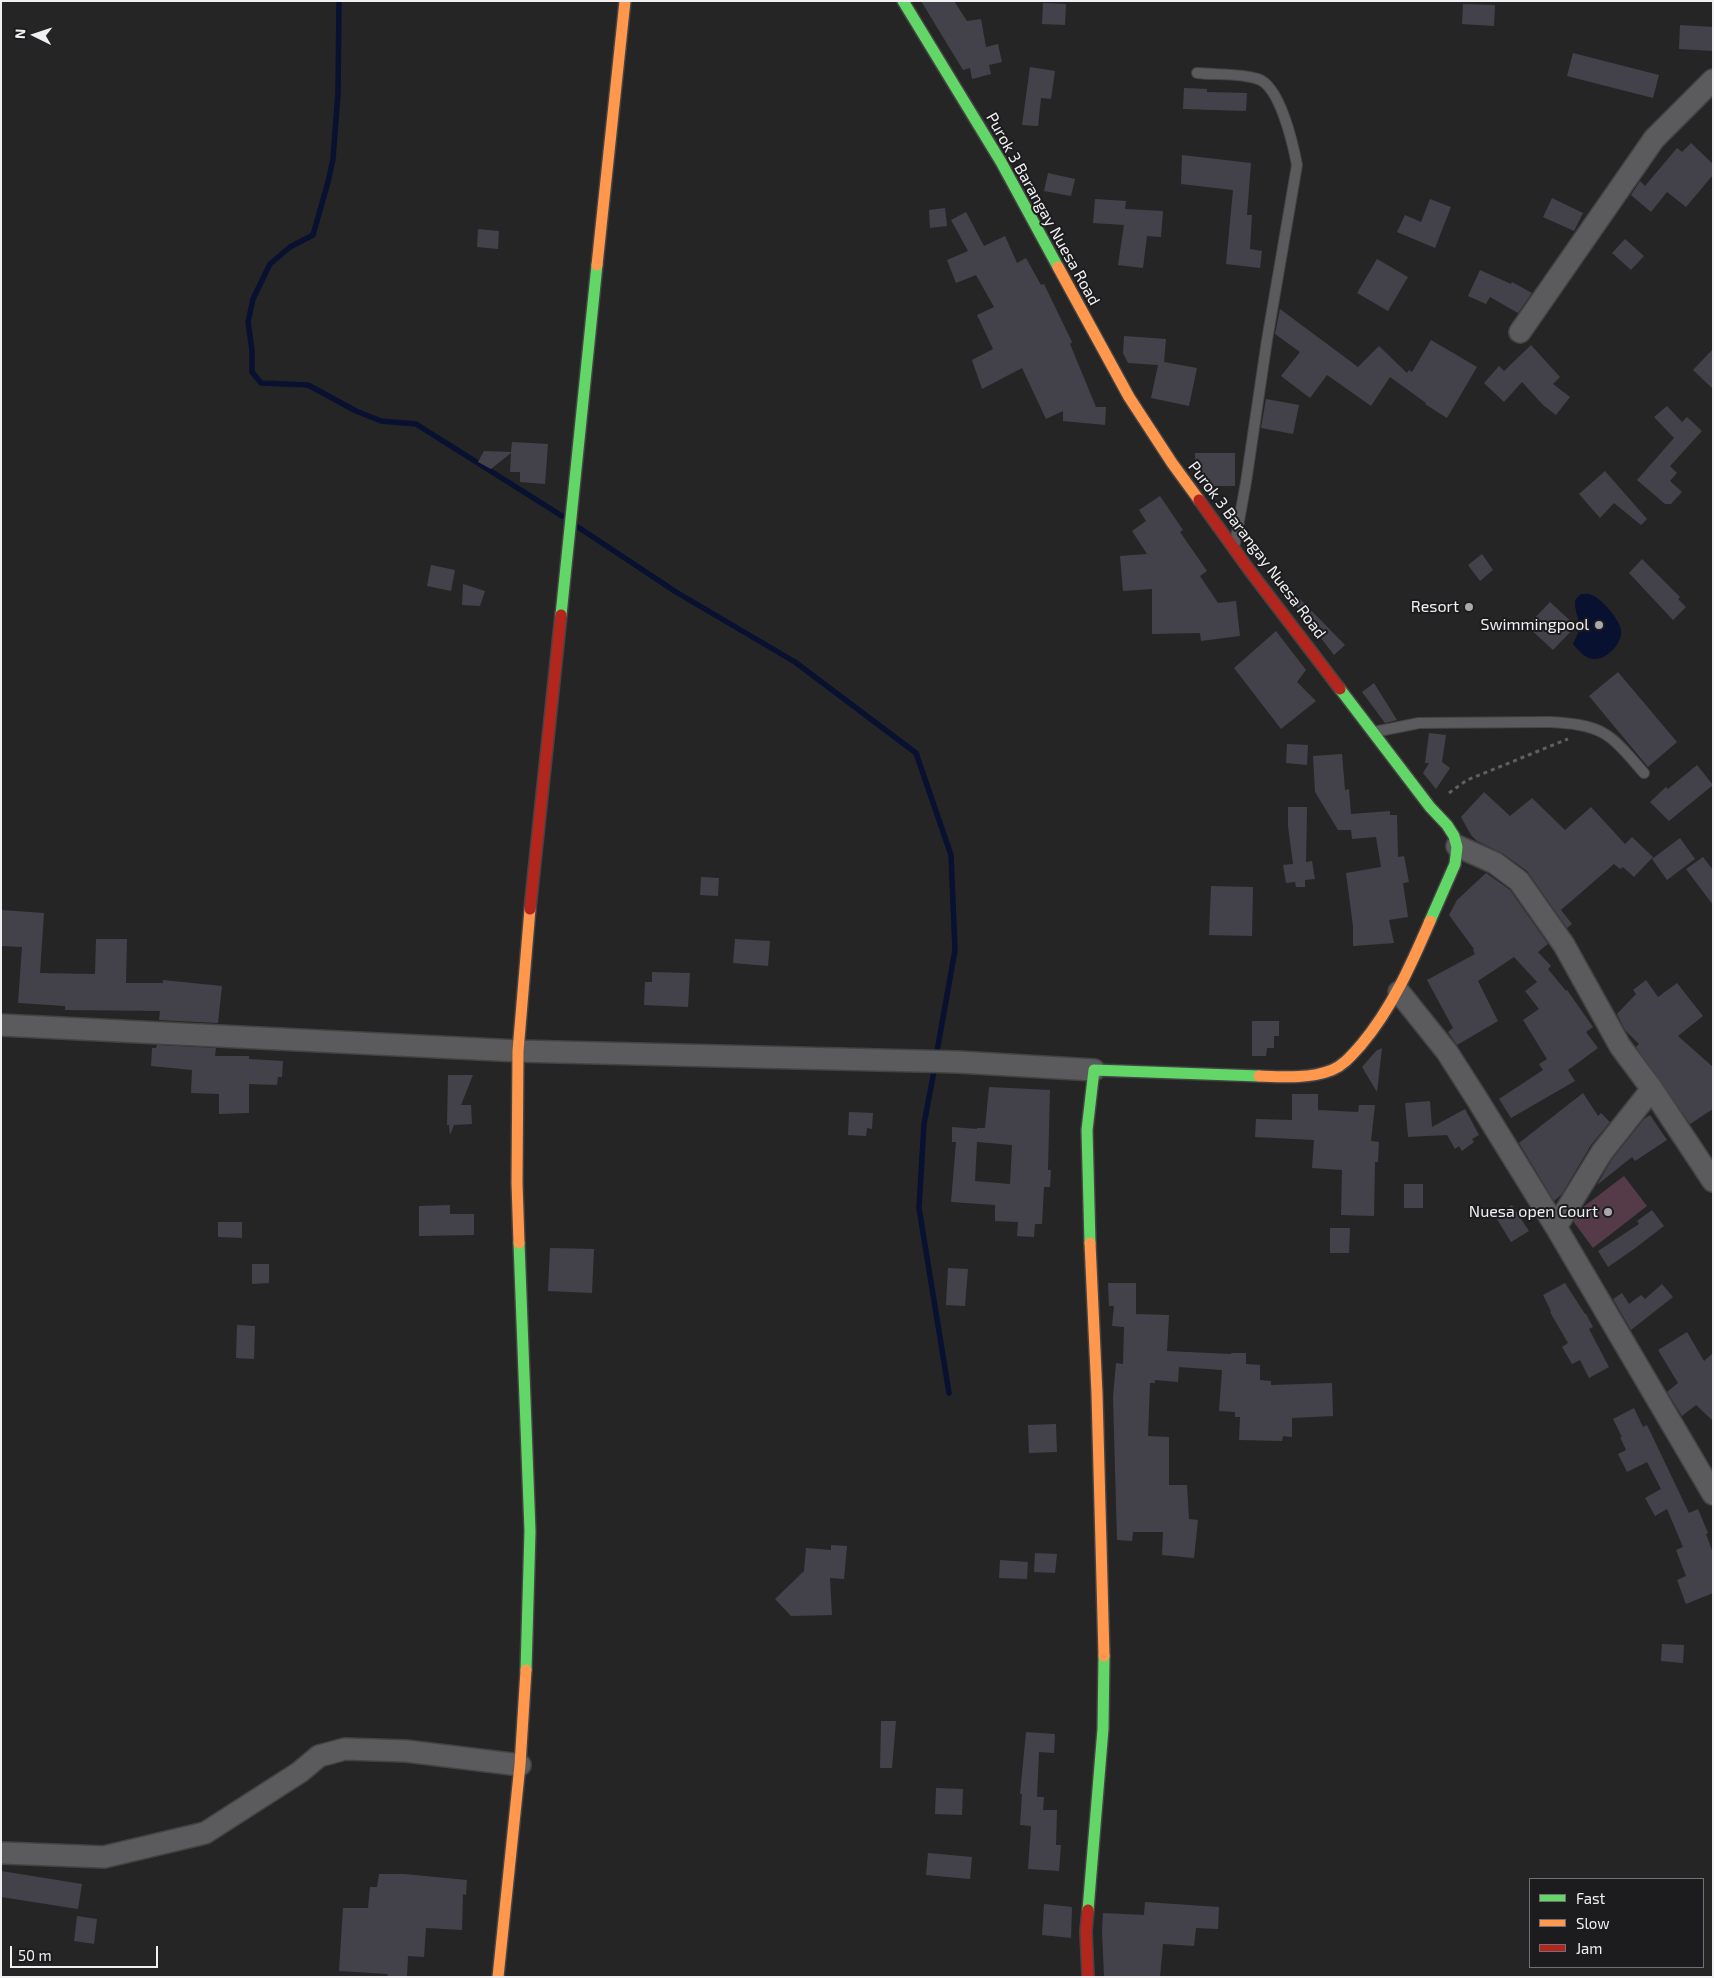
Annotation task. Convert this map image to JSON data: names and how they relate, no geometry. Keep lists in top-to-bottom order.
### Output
{
  "streets": {
    "street": ["Purok 3 Barangay Nuesa Road"]
  },
  "places": ["Resort", "Swimmingpool", "Nuesa open Court"],
  "legend": ["Fast", "Slow", "Jam"],
  "scale_bar": "50 m",
  "north": "left"
}
